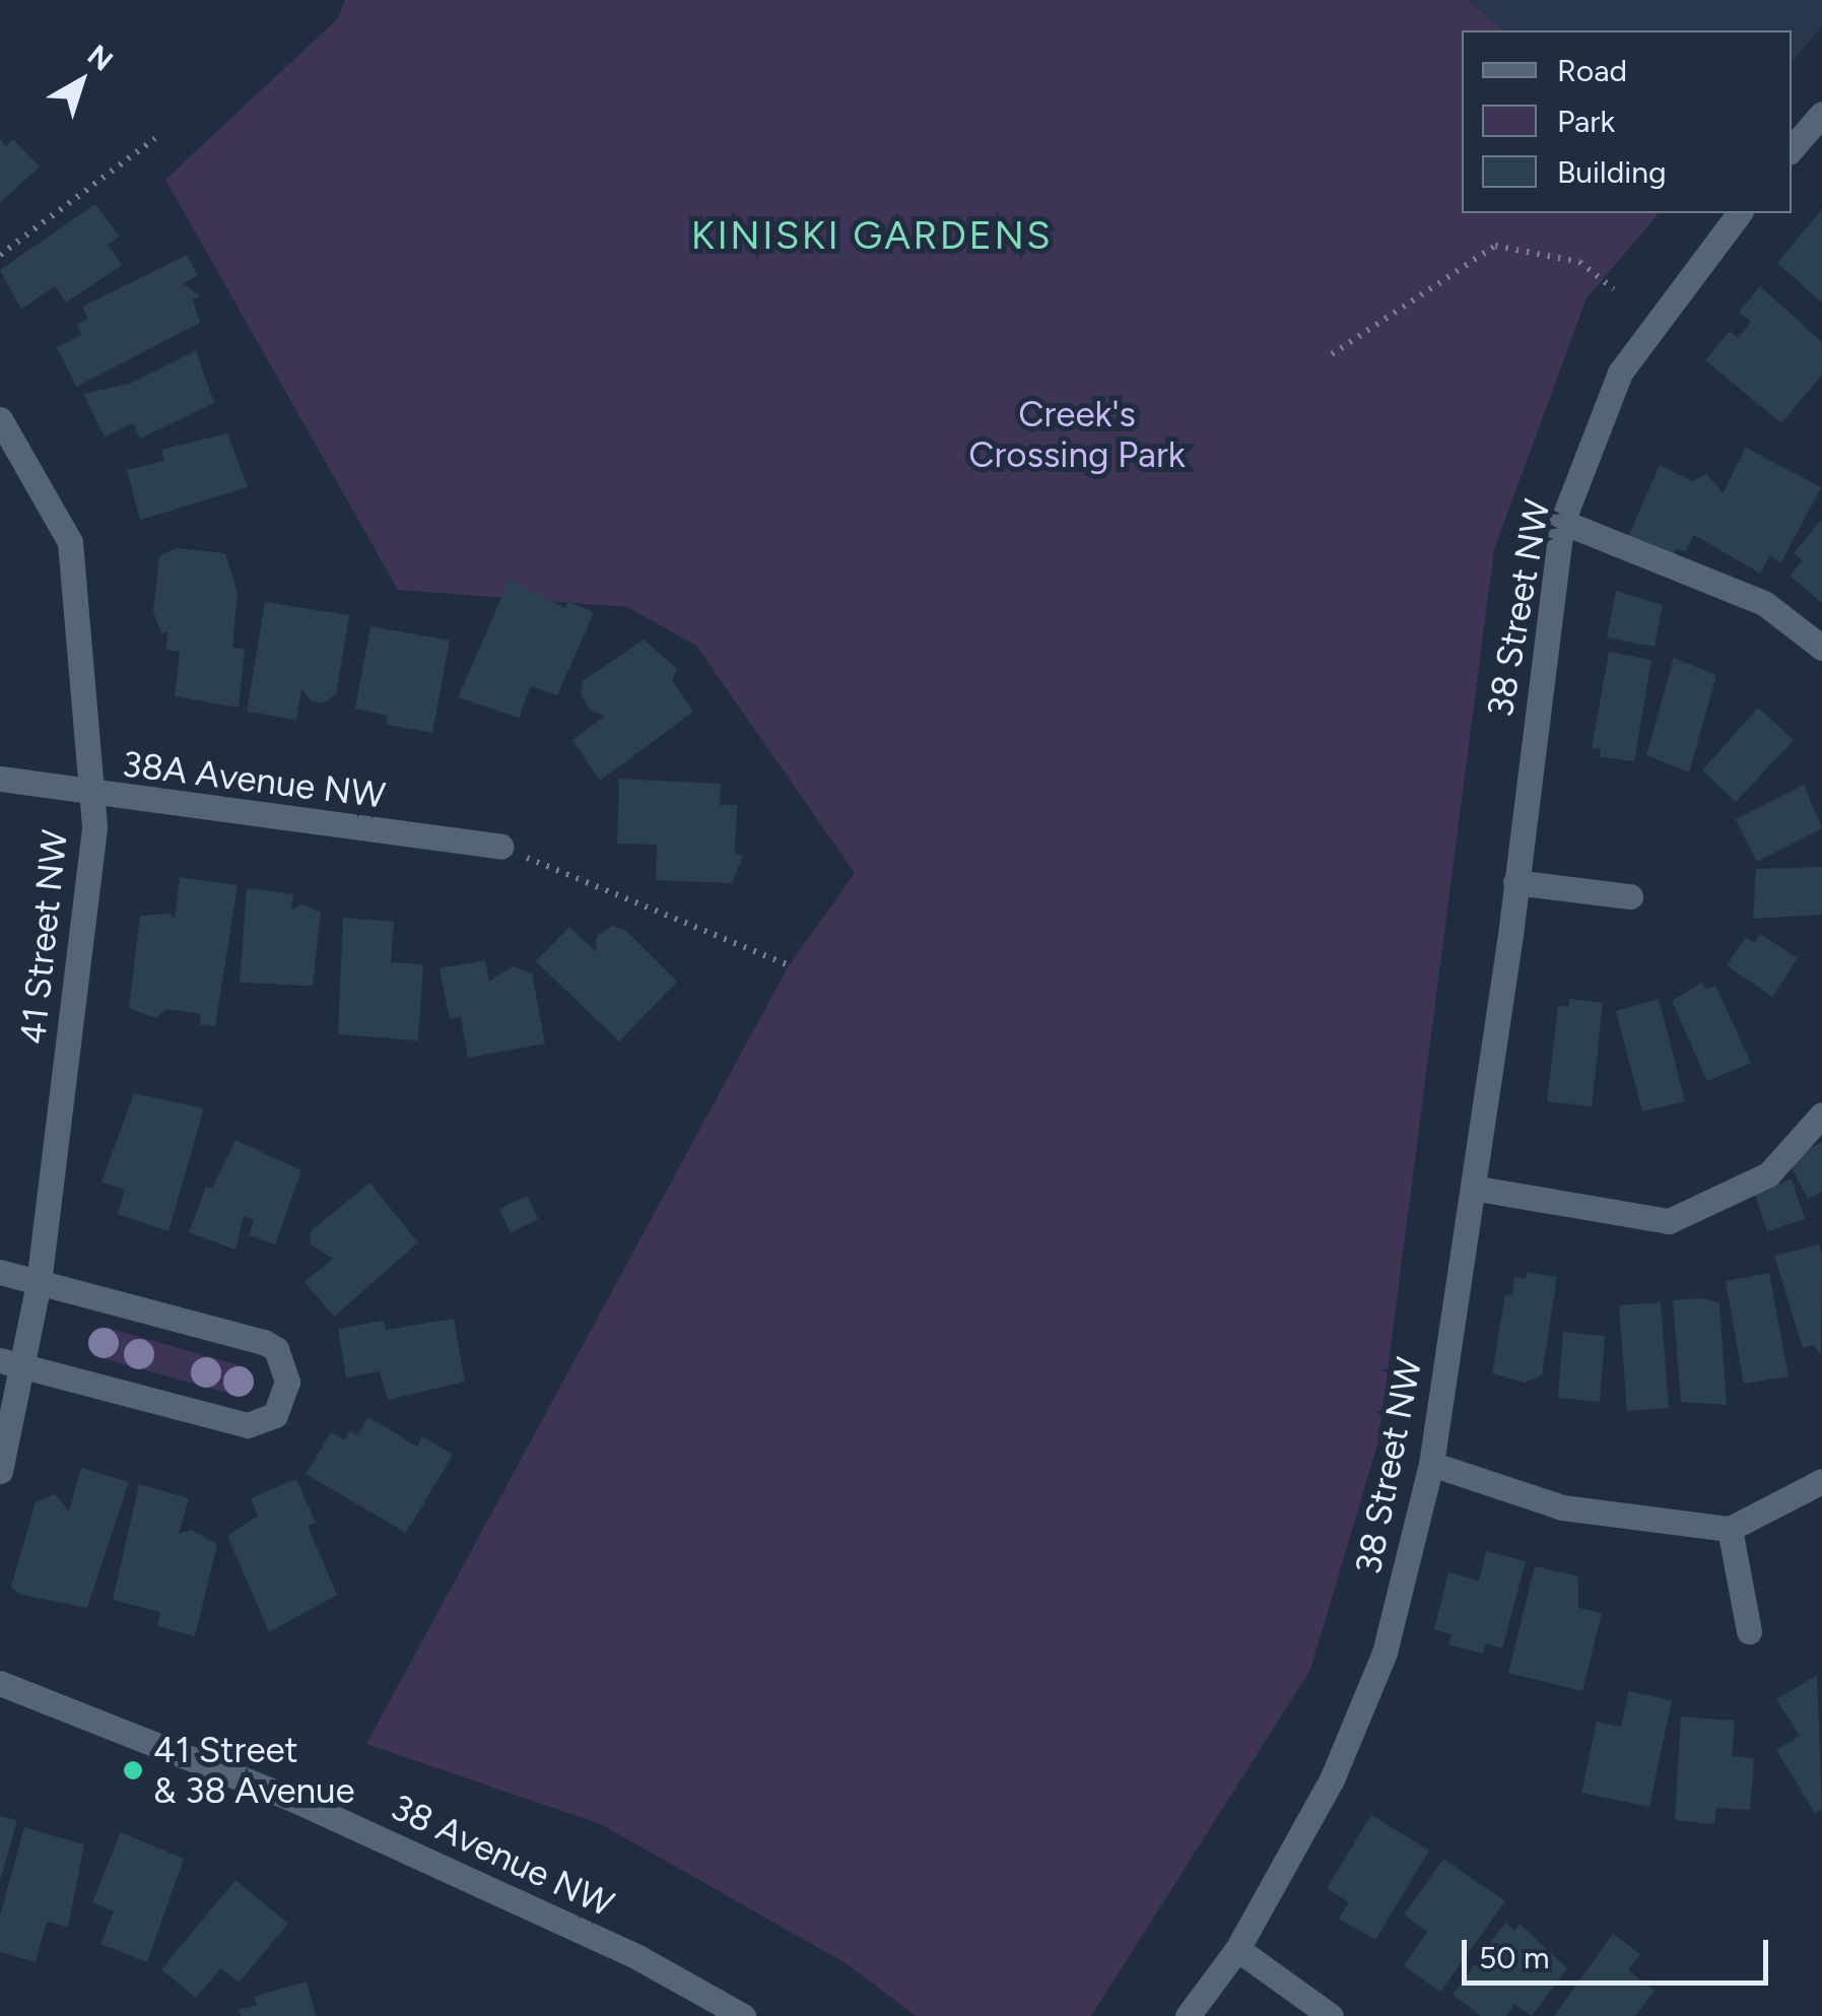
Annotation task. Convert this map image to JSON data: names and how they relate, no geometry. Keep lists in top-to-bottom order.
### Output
{
  "streets": {
    "street": [
      "38 Street NW",
      "38A Avenue NW",
      "41 Street NW",
      "38 Avenue NW"
    ]
  },
  "crossings": [
    ["38A Avenue NW", "41 Street NW"]
  ],
  "districts": ["KINISKI GARDENS"],
  "parks": ["Creek's Crossing Park"],
  "places": ["41 Street & 38 Avenue"],
  "legend": ["Road", "Park", "Building"],
  "scale_bar": "50 m",
  "north": "top right"
}
